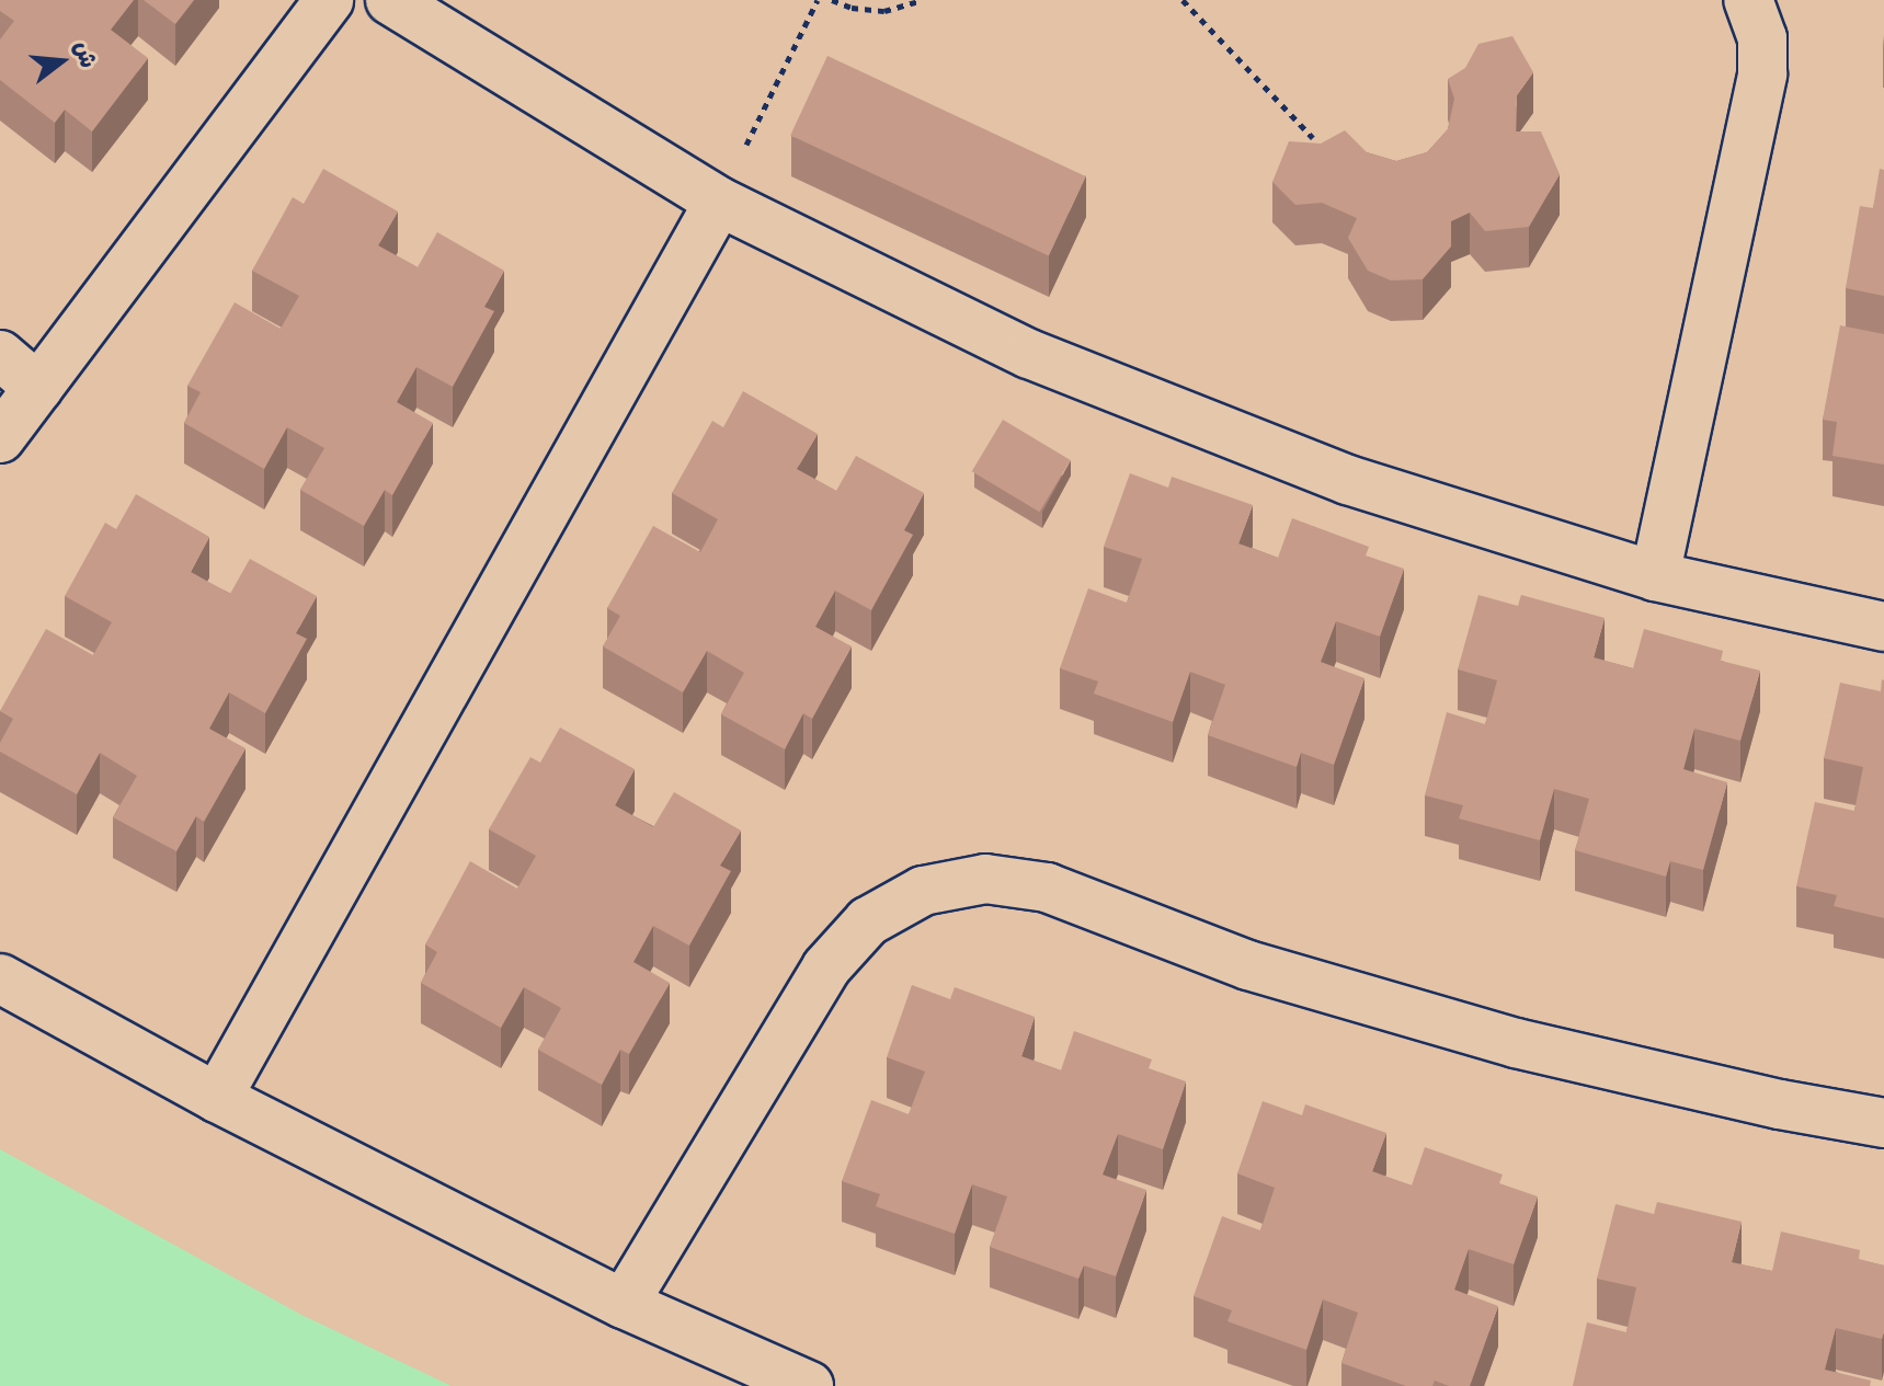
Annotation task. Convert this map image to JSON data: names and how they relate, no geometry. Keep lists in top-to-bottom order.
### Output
{
  "north": "right"
}
